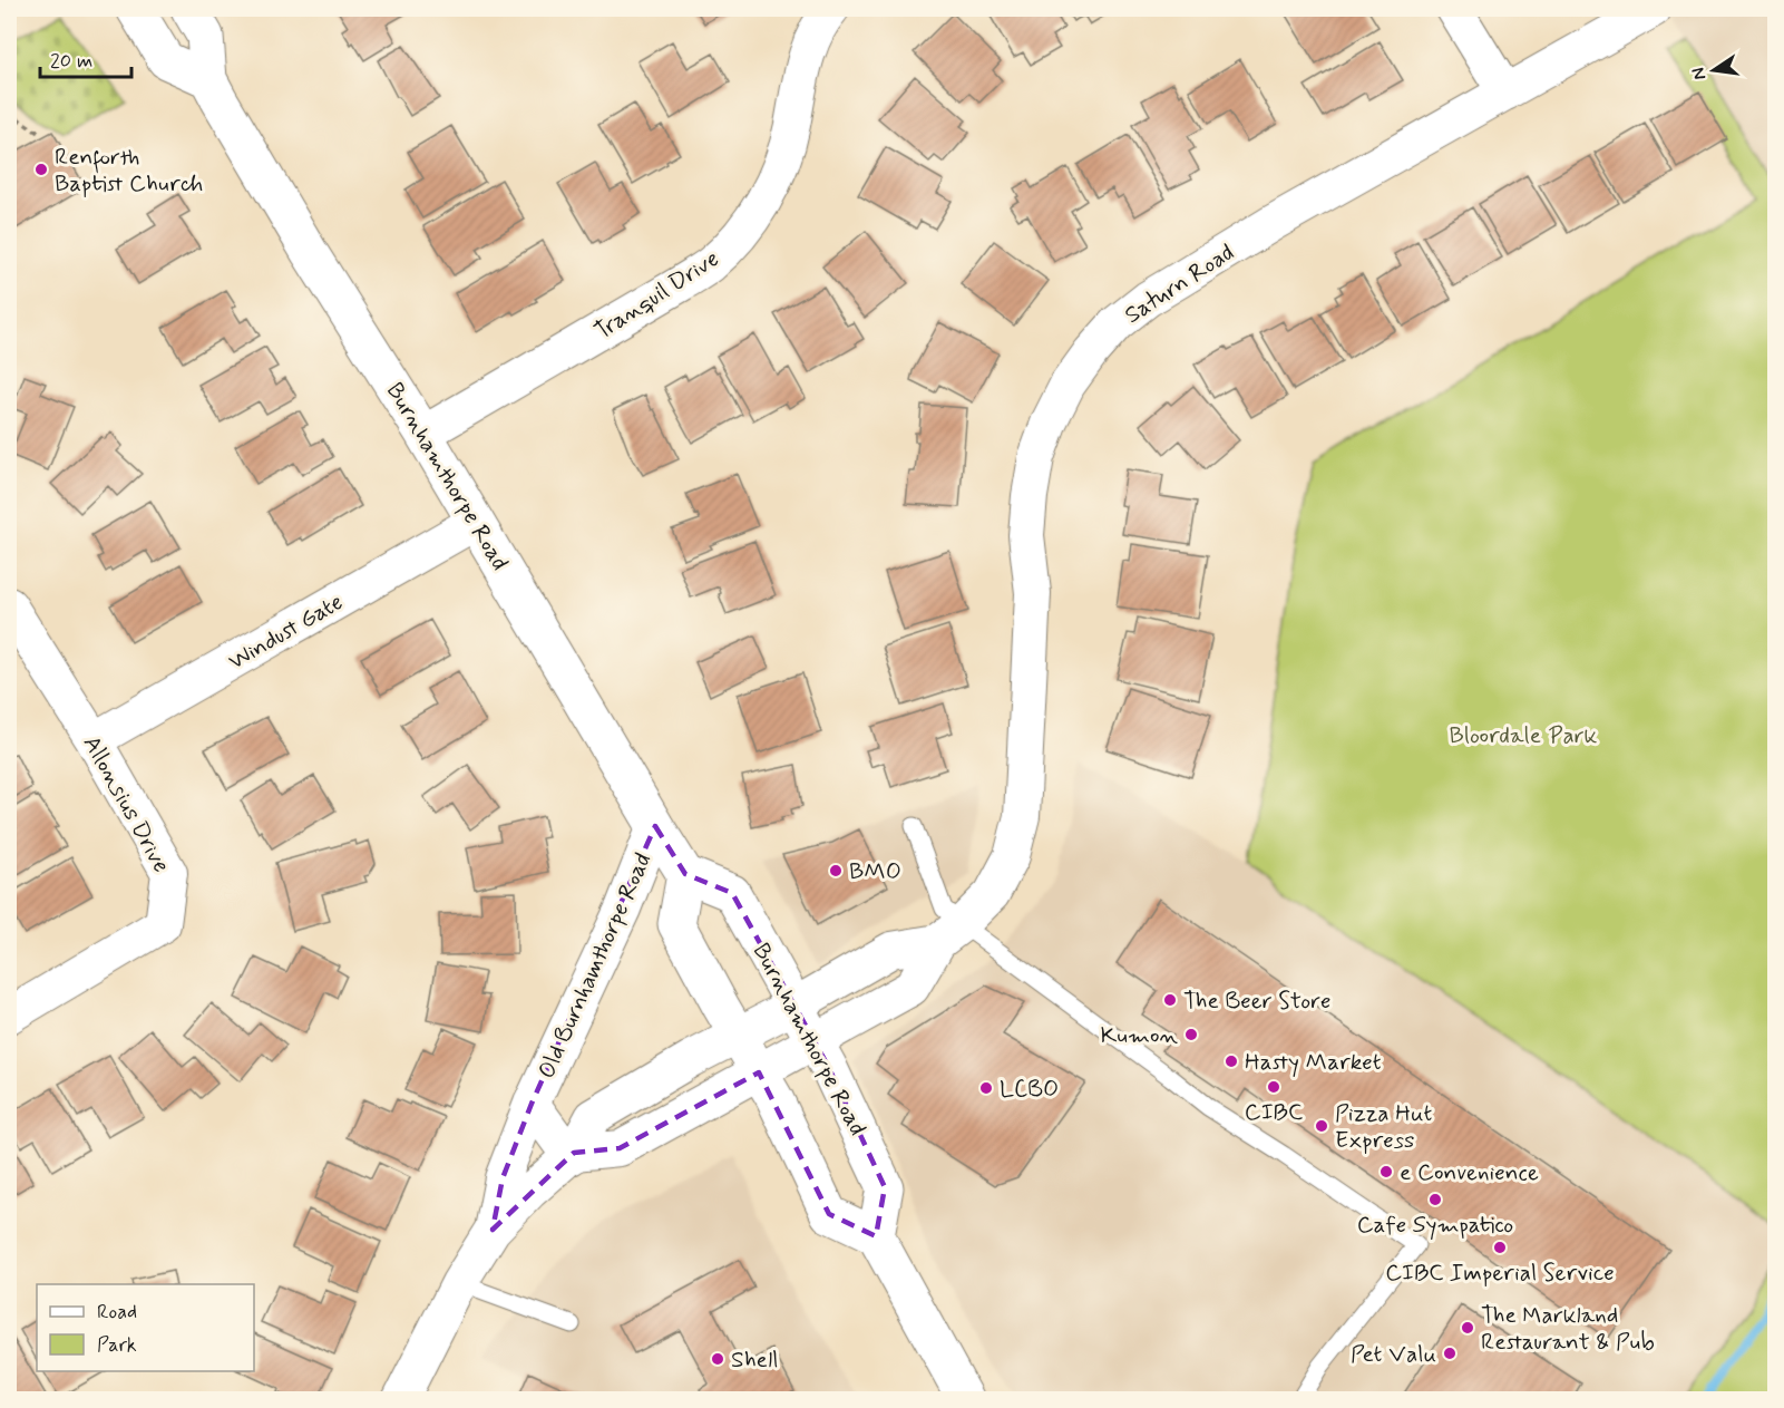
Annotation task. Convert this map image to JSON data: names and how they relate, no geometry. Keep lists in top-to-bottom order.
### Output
{
  "streets": {
    "main road": ["Burnhamthorpe Road"],
    "street": [
      "Saturn Road",
      "Tranquil Drive",
      "Windust Gate",
      "Allonsius Drive",
      "Old Burnhamthorpe Road"
    ]
  },
  "crossings": [
    ["Saturn Road", "Burnhamthorpe Road"],
    ["Tranquil Drive", "Burnhamthorpe Road"],
    ["Burnhamthorpe Road", "Windust Gate"],
    ["Burnhamthorpe Road", "Old Burnhamthorpe Road"],
    ["Windust Gate", "Allonsius Drive"]
  ],
  "parks": ["Bloordale Park"],
  "places": [
    "Renforth Baptist Church",
    "BMO",
    "The Beer Store",
    "Kumon",
    "Hasty Market",
    "CIBC",
    "LCBO",
    "Pizza Hut Express",
    "e Convenience",
    "Cafe Sympatico",
    "CIBC Imperial Service",
    "The Markland Restaurant & Pub",
    "Pet Valu",
    "Shell"
  ],
  "legend": ["Road", "Park"],
  "scale_bar": "20 m",
  "north": "left"
}
